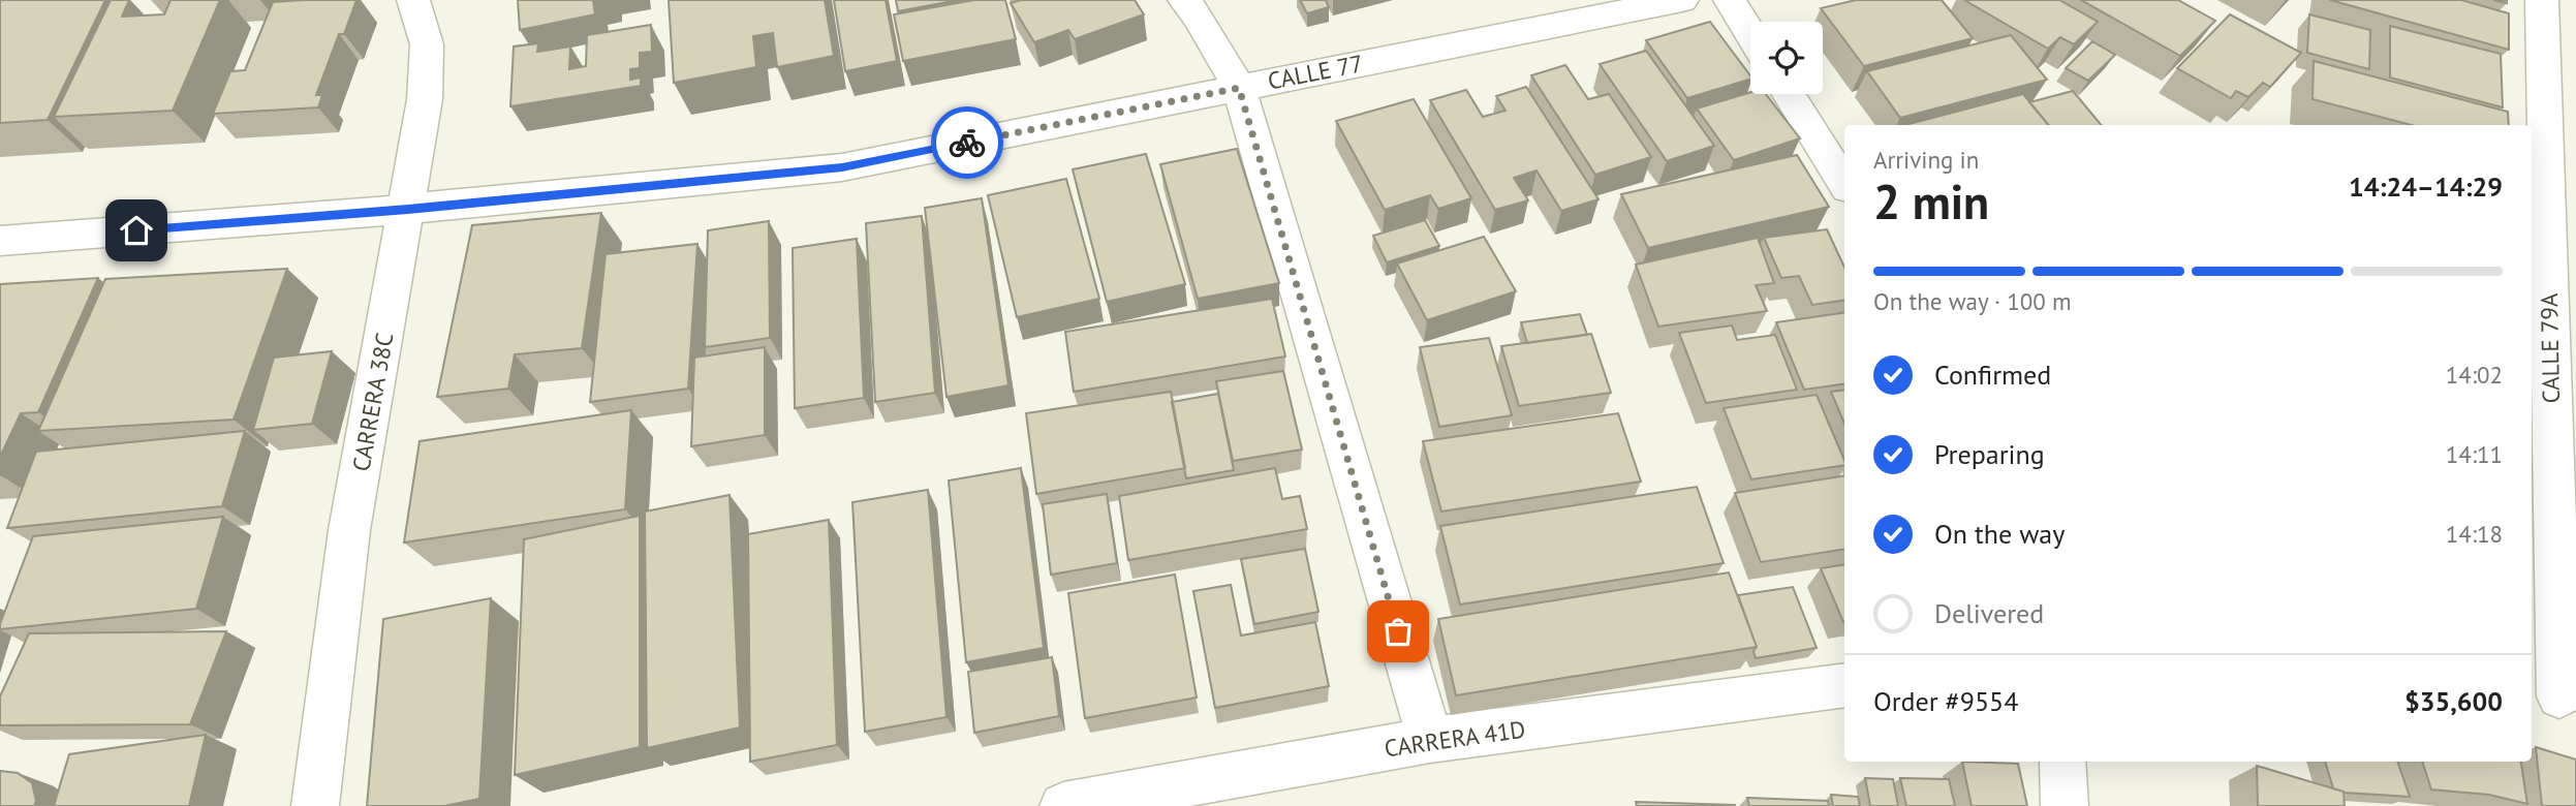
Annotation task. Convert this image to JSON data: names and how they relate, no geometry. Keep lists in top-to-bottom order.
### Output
{
  "streets": {
    "street": [
      "CALLE 77",
      "CALLE 79A",
      "CARRERA 38C",
      "CARRERA 41D"
    ]
  },
  "crossings": [
    ["CALLE 77", "CARRERA 38C"]
  ],
  "page": {
    "heading": ["2 min", "Arriving in", "14:24–14:29"],
    "panel": ["Order #9554", "$35,600"],
    "bar": "On the way · 100 m",
    "list": [
      ["Confirmed", "14:02"],
      ["Preparing", "14:11"],
      ["On the way", "14:18"],
      "Delivered"
    ]
  }
}
